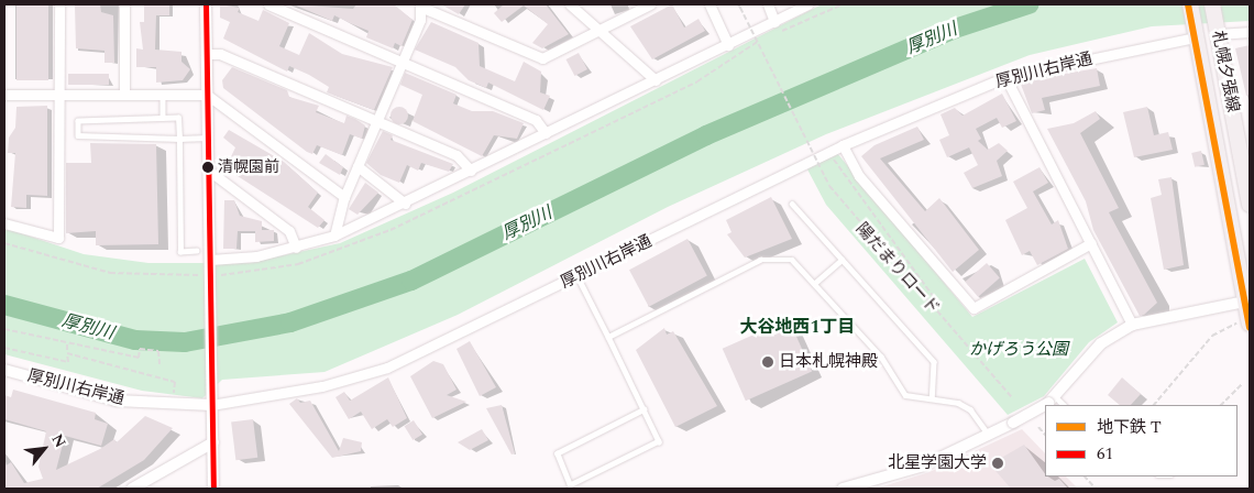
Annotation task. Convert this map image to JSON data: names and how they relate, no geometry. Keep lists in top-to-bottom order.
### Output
{
  "streets": {
    "main road": ["札幌夕張線"],
    "street": ["厚別川右岸通"],
    "path": ["陽だまりロード"]
  },
  "crossings": [
    ["厚別川右岸通", "札幌夕張線"]
  ],
  "districts": ["大谷地西1丁目"],
  "water": ["厚別川"],
  "parks": ["かげろう公園"],
  "places": ["清幌園前", "日本札幌神殿", "北星学園大学"],
  "lines": ["metro line T", "transit line 61"],
  "legend": ["地下鉄 T", "61"],
  "north": "top right"
}
